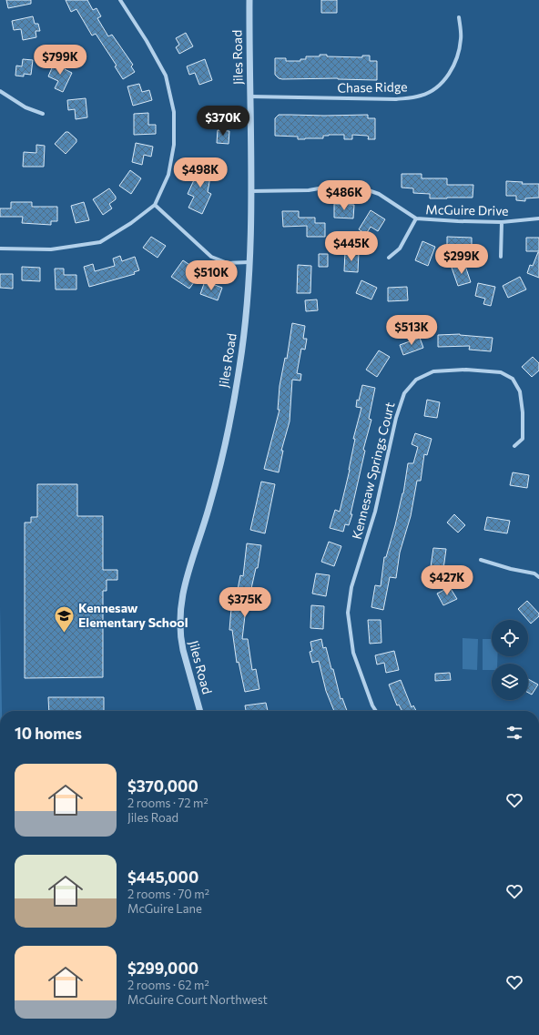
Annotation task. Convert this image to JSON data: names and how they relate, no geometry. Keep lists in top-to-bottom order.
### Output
{
  "streets": {
    "street": [
      "Jiles Road",
      "Chase Ridge",
      "McGuire Drive",
      "Kennesaw Springs Court"
    ]
  },
  "crossings": [
    ["Jiles Road", "Chase Ridge"],
    ["Jiles Road", "McGuire Drive"]
  ],
  "places": {
    "school or university": ["Kennesaw Elementary School"]
  },
  "page": {
    "price": [
      "$799K",
      "$370K",
      "$498K",
      "$486K",
      "$445K",
      "$299K",
      "$510K",
      "$513K",
      "$427K",
      "$375K"
    ],
    "heading": "10 homes",
    "list": [
      {
        "name": "$370,000",
        "note": "2 rooms · 72 m² · Jiles Road"
      },
      {
        "name": "$445,000",
        "note": "2 rooms · 70 m² · McGuire Lane"
      },
      {
        "name": "$299,000",
        "note": "2 rooms · 62 m² · McGuire Court Northwest"
      }
    ]
  }
}
